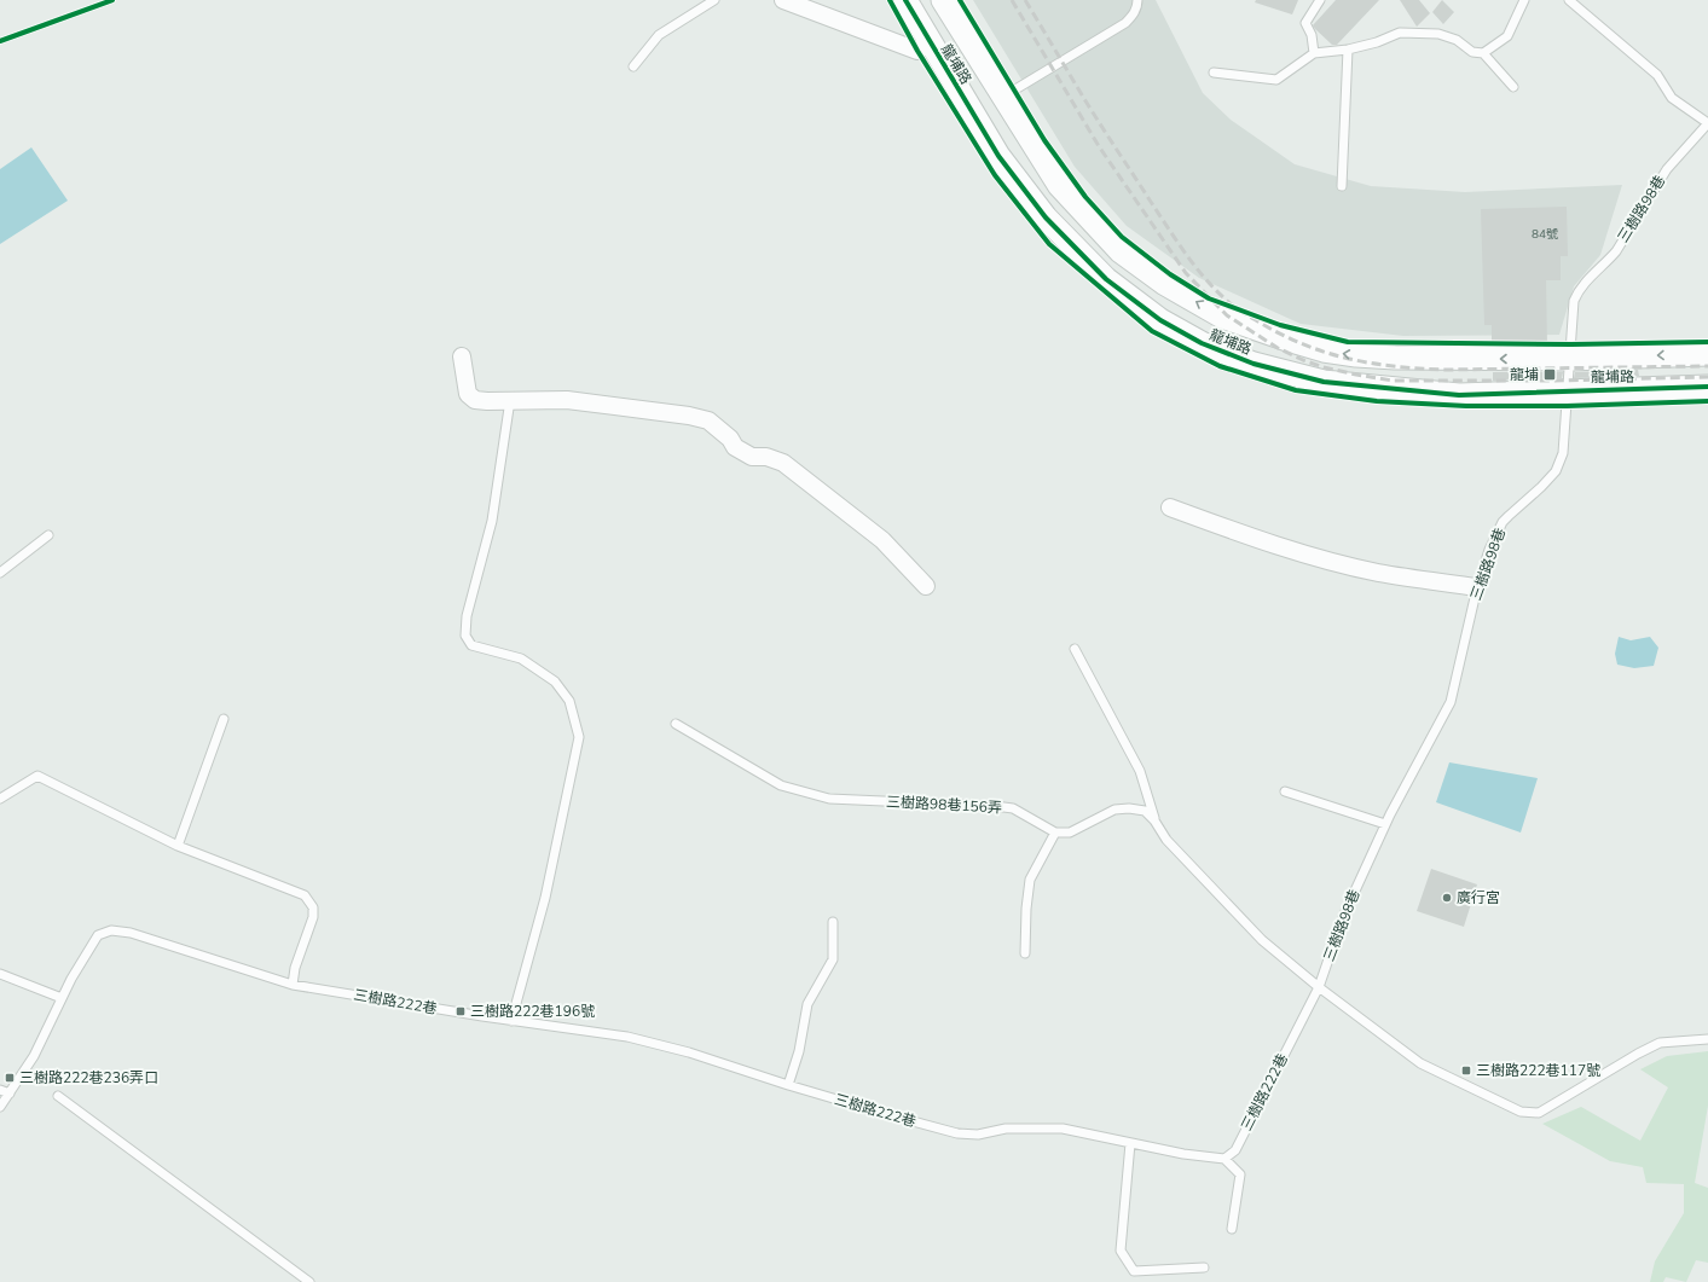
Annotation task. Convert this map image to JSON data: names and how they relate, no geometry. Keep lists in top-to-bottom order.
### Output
{
  "streets": {
    "street": ["龍埔路"],
    "lane": ["三樹路98巷", "三樹路98巷156弄", "三樹路222巷"]
  },
  "crossings": [
    ["龍埔路", "三樹路98巷"],
    ["三樹路98巷", "三樹路222巷"]
  ],
  "places": {
    "transit": [
      "龍埔",
      "三樹路222巷196號",
      "三樹路222巷117號",
      "三樹路222巷236弄口"
    ],
    "other": ["廣行宮"]
  },
  "house_numbers": ["84號"]
}
